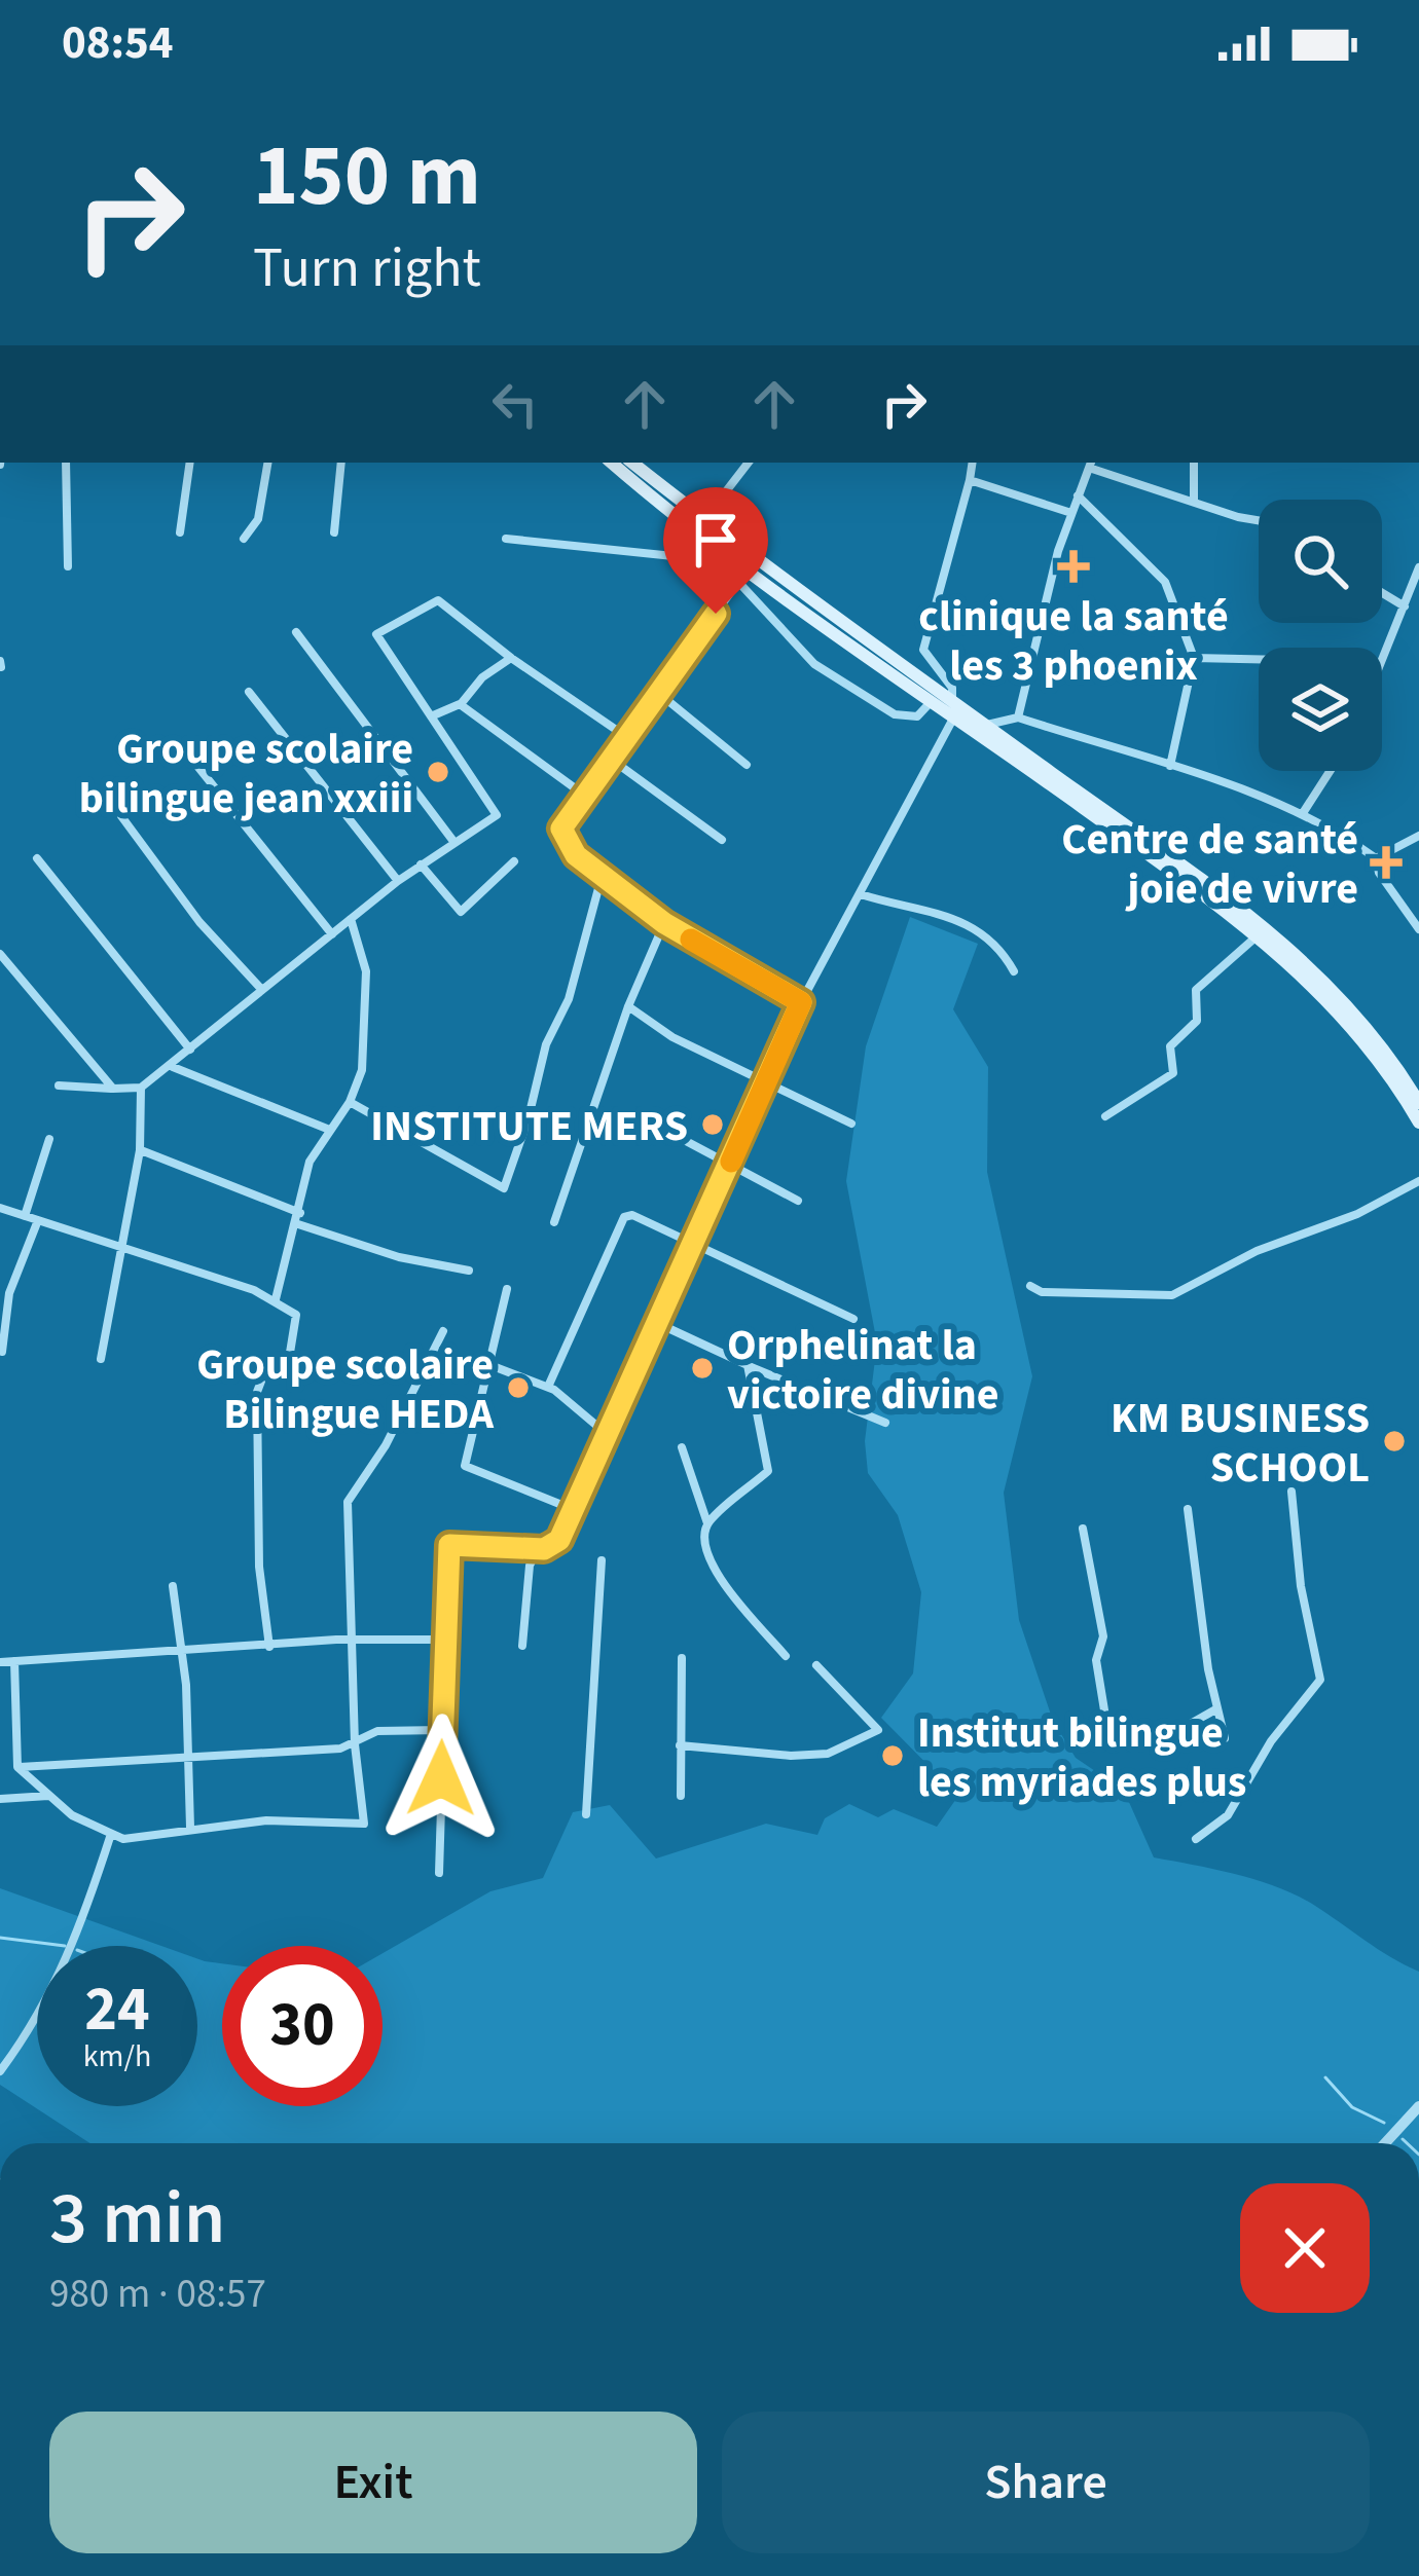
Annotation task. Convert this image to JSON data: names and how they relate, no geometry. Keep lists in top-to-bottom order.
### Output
{
  "places": {
    "health": ["clinique la santé les 3 phoenix", "Centre de santé joie de vivre"],
    "other": [
      "Groupe scolaire bilingue jean xxiii",
      "INSTITUTE MERS",
      "Orphelinat la victoire divine",
      "Groupe scolaire Bilingue HEDA",
      "KM BUSINESS SCHOOL",
      "Institut bilingue les myriades plus"
    ]
  },
  "page": {
    "status": "08:54",
    "turn": ["150 m", "Turn right"],
    "speed": "24 km/h",
    "limit": "30",
    "heading": ["3 min", "980 m · 08:57"],
    "buttons": ["Exit", "Share"]
  }
}
